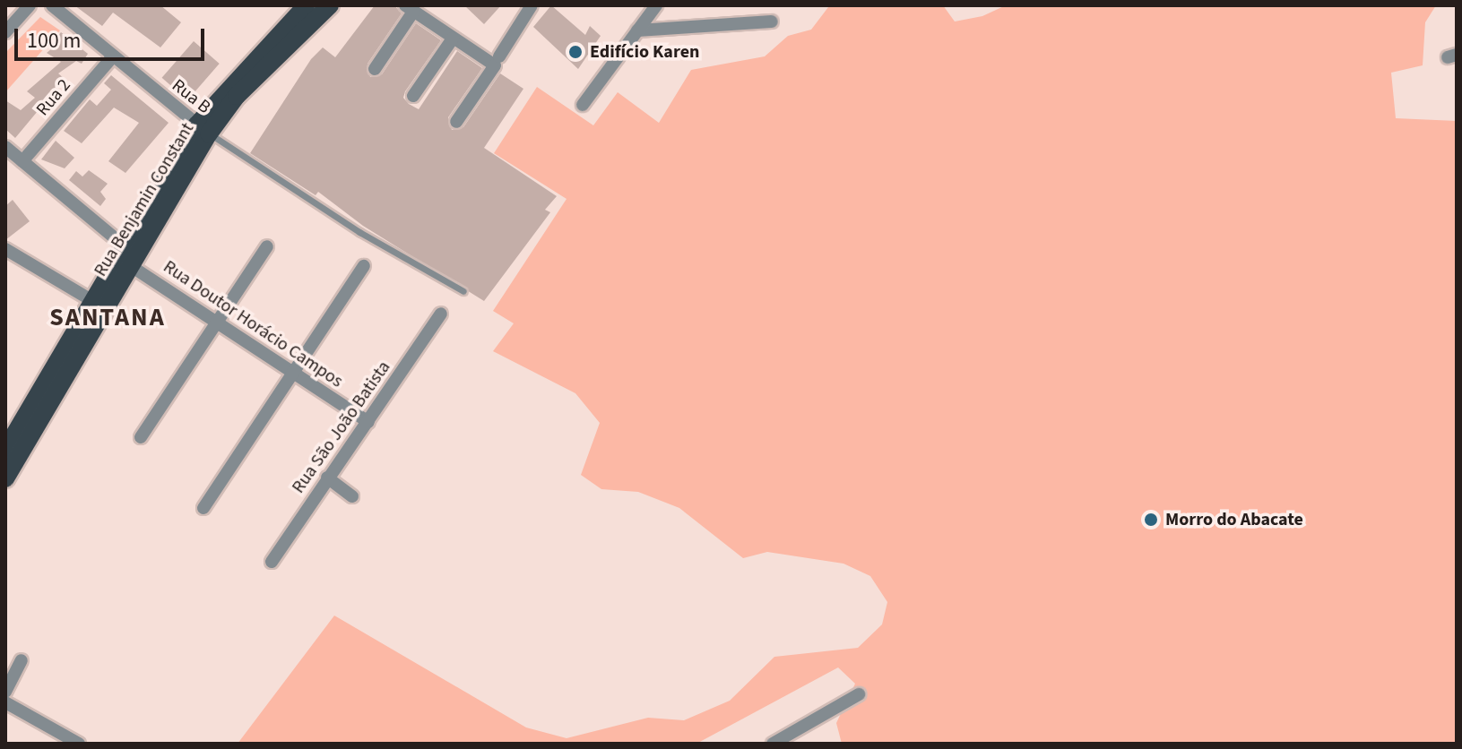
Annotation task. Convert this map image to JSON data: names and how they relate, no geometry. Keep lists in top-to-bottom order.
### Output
{
  "streets": {
    "main road": ["Rua Benjamin Constant"],
    "street": [
      "Rua B",
      "Rua 2",
      "Rua Doutor Horácio Campos",
      "Rua São João Batista"
    ]
  },
  "crossings": [
    ["Rua B", "Rua 2"],
    ["Rua B", "Rua Benjamin Constant"],
    ["Rua 2", "Rua Doutor Horácio Campos"],
    ["Rua Benjamin Constant", "Rua Doutor Horácio Campos"],
    ["Rua Doutor Horácio Campos", "Rua São João Batista"]
  ],
  "districts": ["SANTANA"],
  "places": ["Edifício Karen", "Morro do Abacate"],
  "scale_bar": "100 m"
}
